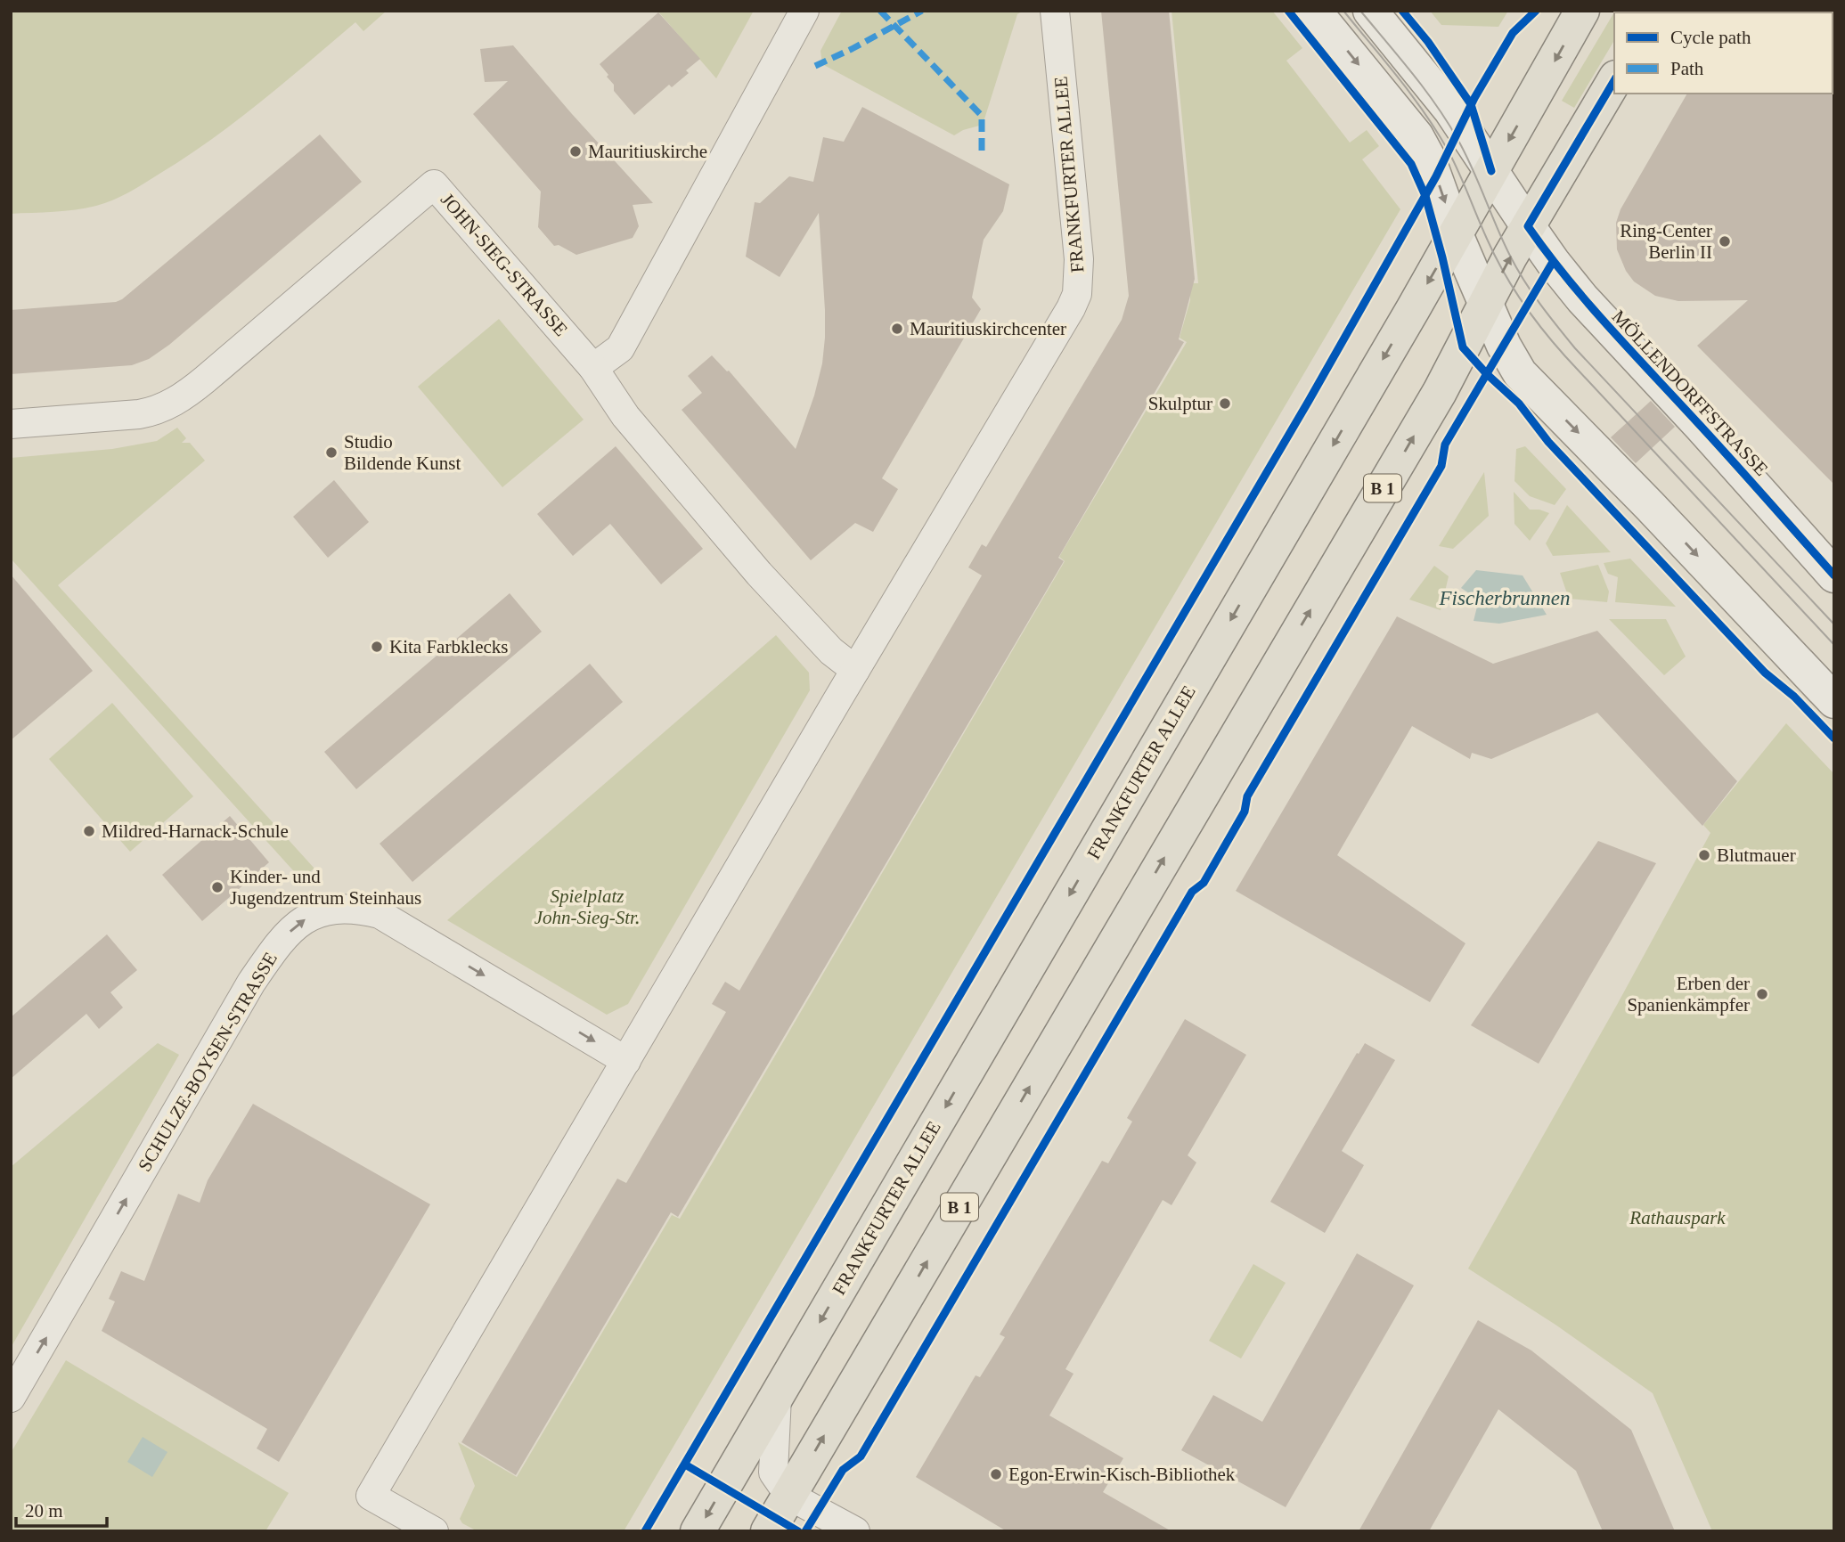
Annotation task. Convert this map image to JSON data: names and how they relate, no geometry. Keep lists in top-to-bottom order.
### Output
{
  "streets": {
    "main road": ["FRANKFURTER ALLEE", "MÖLLENDORFFSTRASSE", "B 1"],
    "street": ["JOHN-SIEG-STRASSE", "SCHULZE-BOYSEN-STRASSE"]
  },
  "crossings": [
    ["FRANKFURTER ALLEE", "JOHN-SIEG-STRASSE"],
    ["FRANKFURTER ALLEE", "MÖLLENDORFFSTRASSE"],
    ["FRANKFURTER ALLEE", "SCHULZE-BOYSEN-STRASSE"],
    ["MÖLLENDORFFSTRASSE", "B 1"]
  ],
  "water": ["Fischerbrunnen"],
  "parks": ["Spielplatz John-Sieg-Str.", "Rathauspark"],
  "places": [
    "Mauritiuskirche",
    "Ring-Center Berlin II",
    "Mauritiuskirchcenter",
    "Skulptur",
    "Studio Bildende Kunst",
    "Kita Farbklecks",
    "Mildred-Harnack-Schule",
    "Blutmauer",
    "Kinder- und Jugendzentrum Steinhaus",
    "Erben der Spanienkämpfer",
    "Egon-Erwin-Kisch-Bibliothek"
  ],
  "legend": ["Cycle path", "Path"],
  "scale_bar": "20 m"
}
